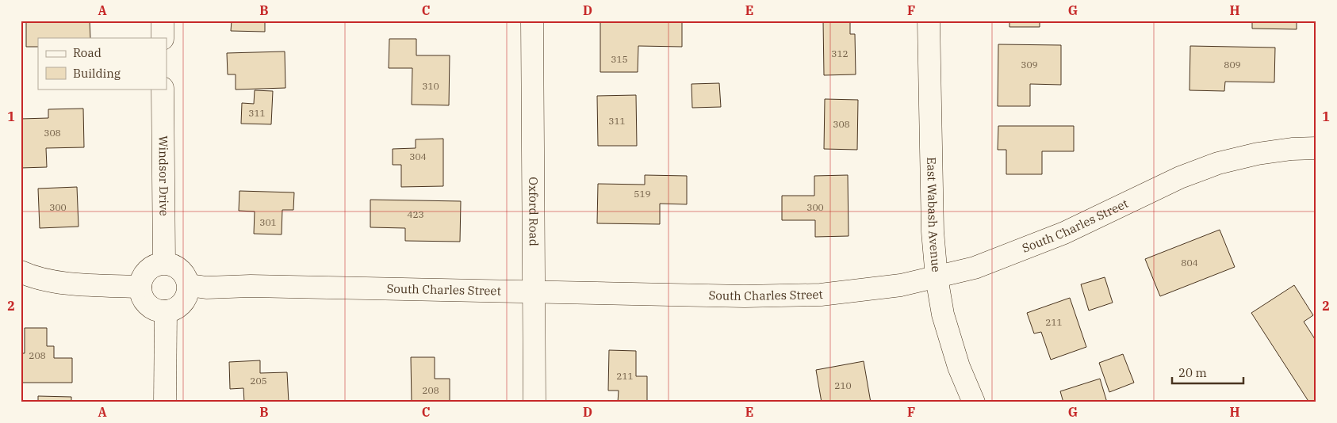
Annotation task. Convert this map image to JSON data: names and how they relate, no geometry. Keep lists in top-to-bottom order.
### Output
{
  "streets": {
    "street": [
      "Windsor Drive",
      "Oxford Road",
      "East Wabash Avenue",
      "South Charles Street"
    ]
  },
  "crossings": [
    ["Windsor Drive", "South Charles Street"],
    ["Oxford Road", "South Charles Street"],
    ["East Wabash Avenue", "South Charles Street"]
  ],
  "house_numbers": [
    "312",
    "315",
    "309",
    "809",
    "310",
    "311",
    "311",
    "308",
    "308",
    "304",
    "519",
    "300",
    "300",
    "423",
    "301",
    "804",
    "211",
    "208",
    "211",
    "205",
    "210",
    "208"
  ],
  "legend": ["Road", "Building"],
  "scale_bar": "20 m",
  "grid": {
    "columns": [
      "A",
      "B",
      "C",
      "D",
      "E",
      "F",
      "G",
      "H"
    ],
    "rows": ["1", "2"]
  }
}
